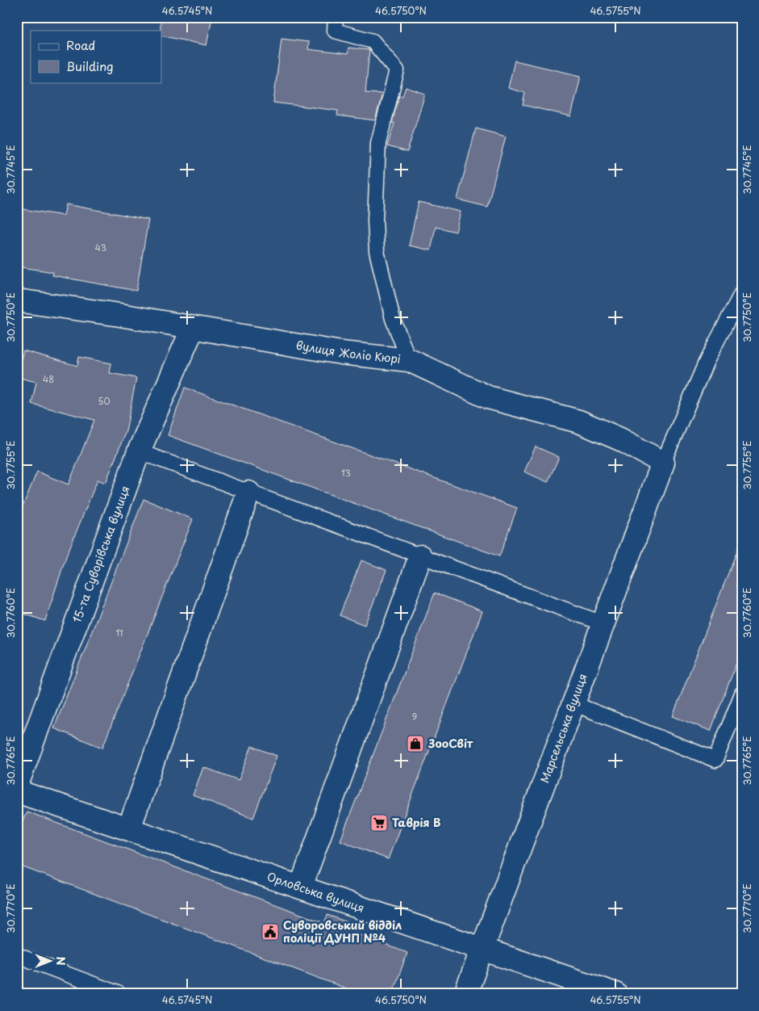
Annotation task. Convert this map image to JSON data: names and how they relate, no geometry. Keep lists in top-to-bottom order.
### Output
{
  "streets": {
    "street": [
      "вулиця Жоліо Кюрі",
      "15-та Суворівська вулиця",
      "Марсельська вулиця",
      "Орловська вулиця"
    ]
  },
  "crossings": [
    ["вулиця Жоліо Кюрі", "15-та Суворівська вулиця"],
    ["вулиця Жоліо Кюрі", "Марсельська вулиця"],
    ["Марсельська вулиця", "Орловська вулиця"]
  ],
  "places": {
    "shop": ["ЗооСвіт"],
    "supermarket": ["Таврія В"],
    "public building": ["Суворовський відділ поліції ДУНП №4"]
  },
  "house_numbers": [
    "43",
    "48",
    "50",
    "13",
    "11",
    "9"
  ],
  "legend": ["Road", "Building"],
  "north": "right",
  "coordinates": [
    "46.5745°N",
    "46.5750°N",
    "46.5755°N",
    "30.7745°E",
    "30.7750°E",
    "30.7755°E",
    "30.7760°E",
    "30.7765°E",
    "30.7770°E"
  ]
}
